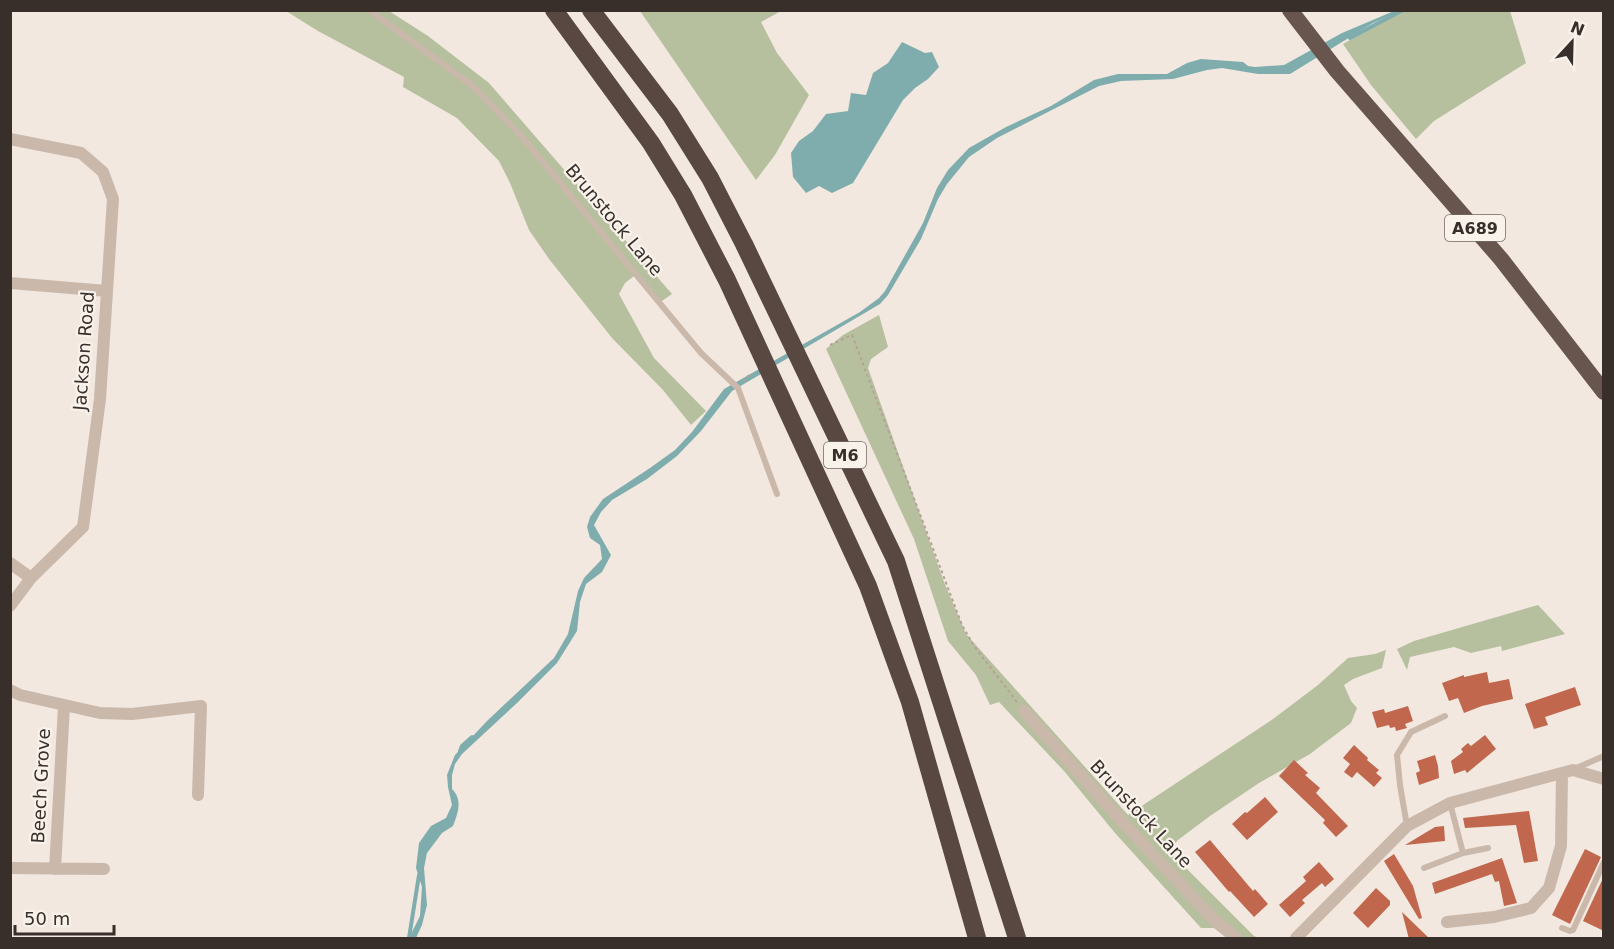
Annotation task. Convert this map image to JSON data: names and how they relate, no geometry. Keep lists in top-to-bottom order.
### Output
{
  "streets": {
    "highway": ["A689", "M6"],
    "street": ["Brunstock Lane", "Jackson Road", "Beech Grove"]
  },
  "scale_bar": "50 m",
  "north": "top"
}
